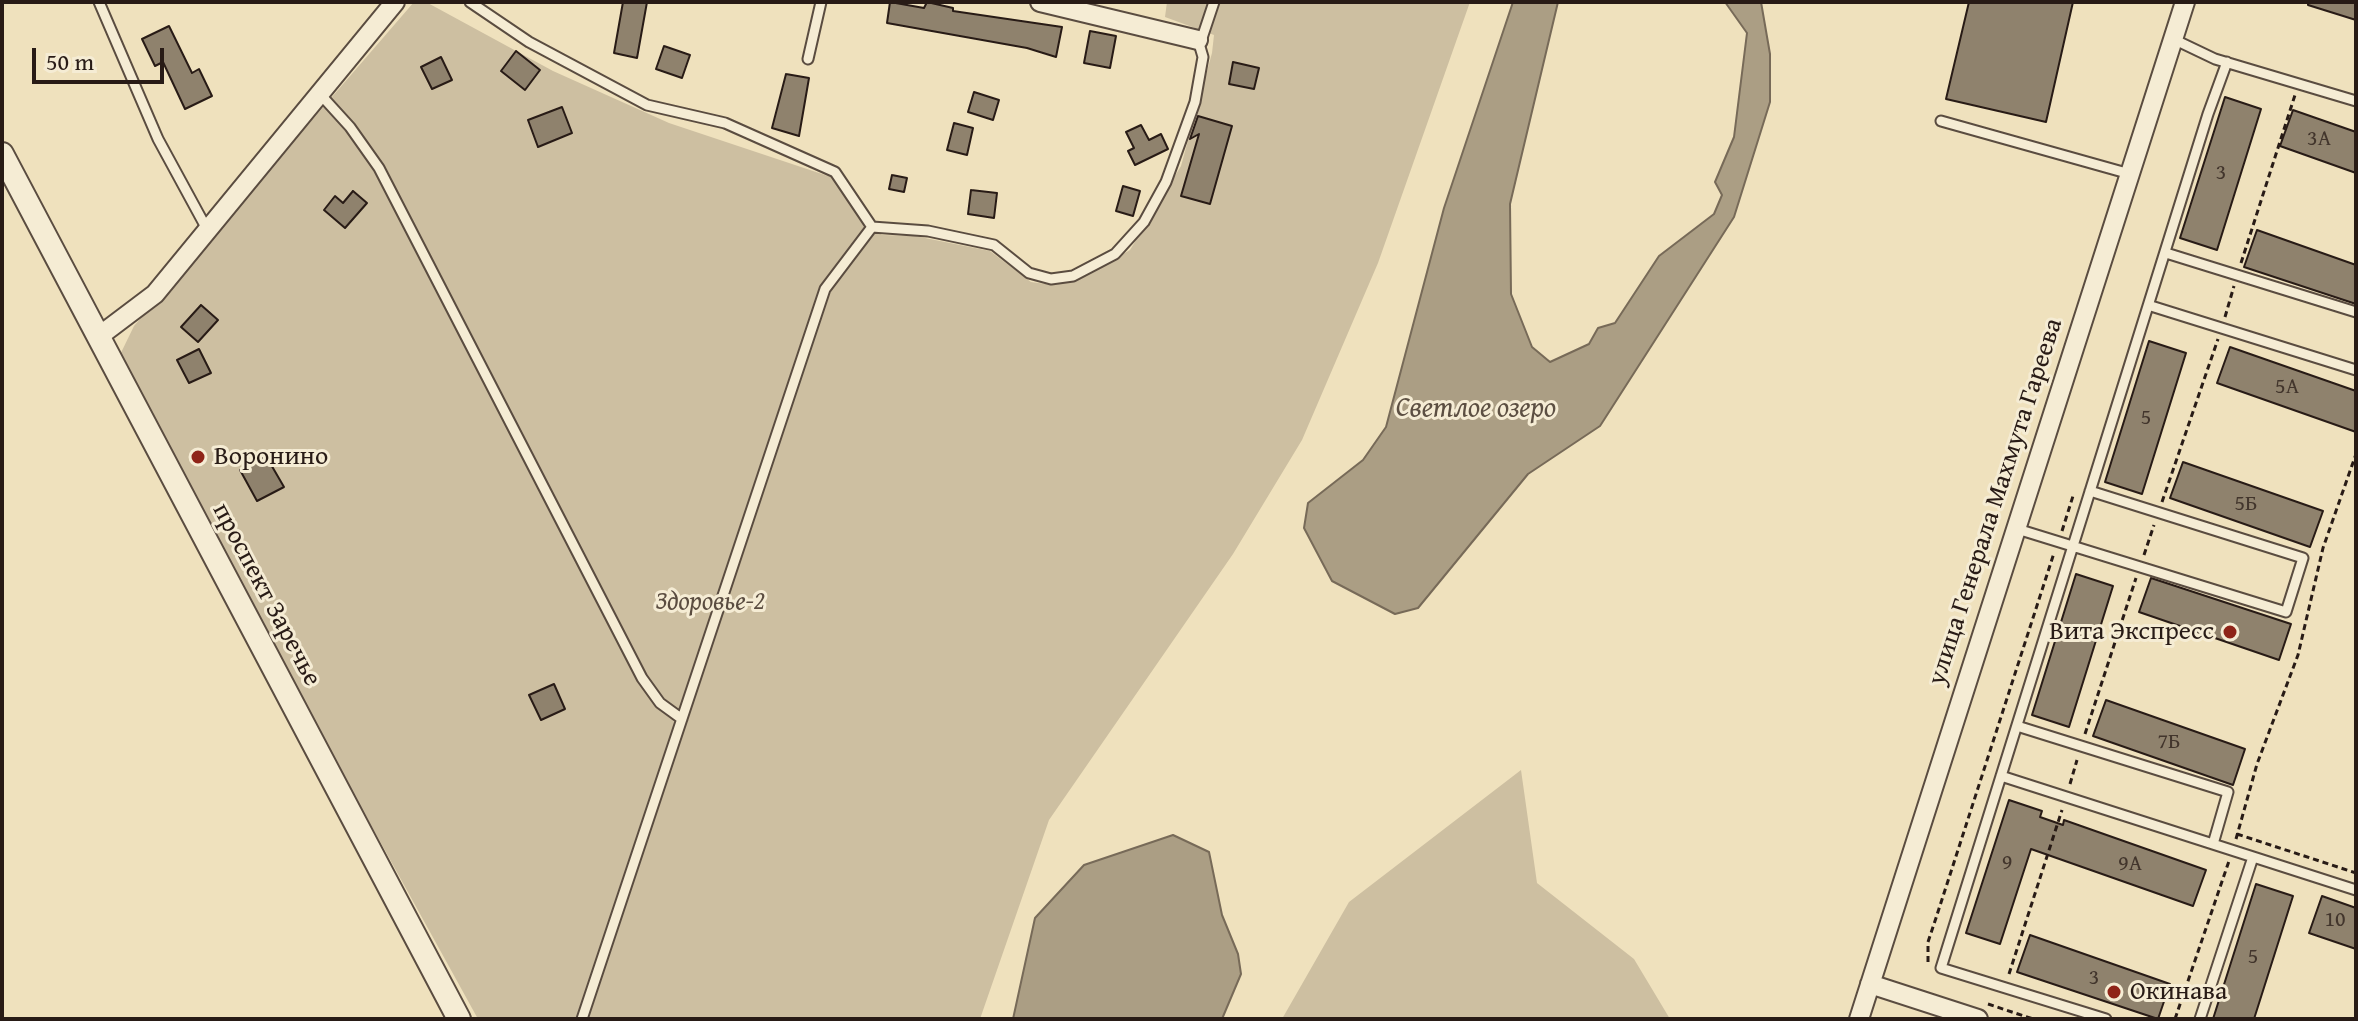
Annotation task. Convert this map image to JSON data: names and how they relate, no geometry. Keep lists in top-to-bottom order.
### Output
{
  "streets": {
    "street": ["улица Генерала Махмута Гареева", "проспект Заречье"]
  },
  "water": ["Светлое озеро"],
  "parks": ["Здоровье-2"],
  "places": ["Воронино", "Вита Экспресс", "Окинава"],
  "house_numbers": [
    "3А",
    "3",
    "5А",
    "5",
    "5Б",
    "7Б",
    "9",
    "9А",
    "10",
    "5",
    "3"
  ],
  "scale_bar": "50 m"
}
